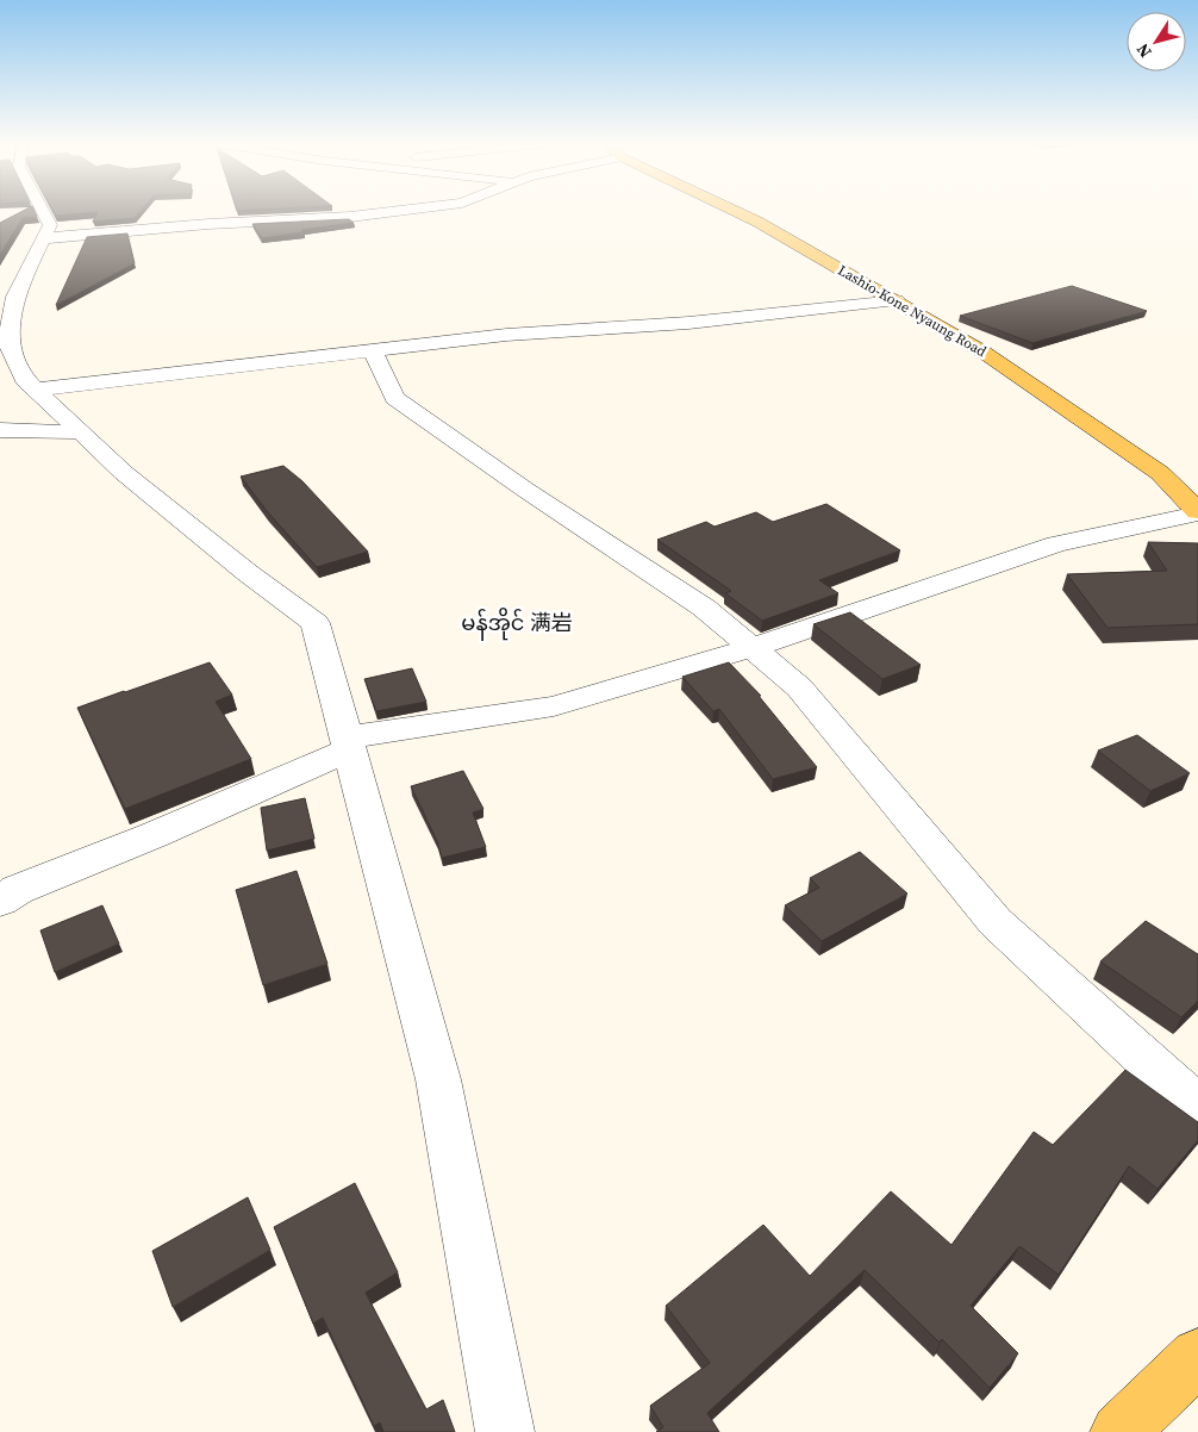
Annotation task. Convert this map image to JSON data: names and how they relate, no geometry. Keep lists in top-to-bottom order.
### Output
{
  "streets": {
    "main road": ["Lashio-Kone Nyaung Road"]
  },
  "districts": ["မန်အိုင် 满岩"],
  "north": "bottom left"
}
